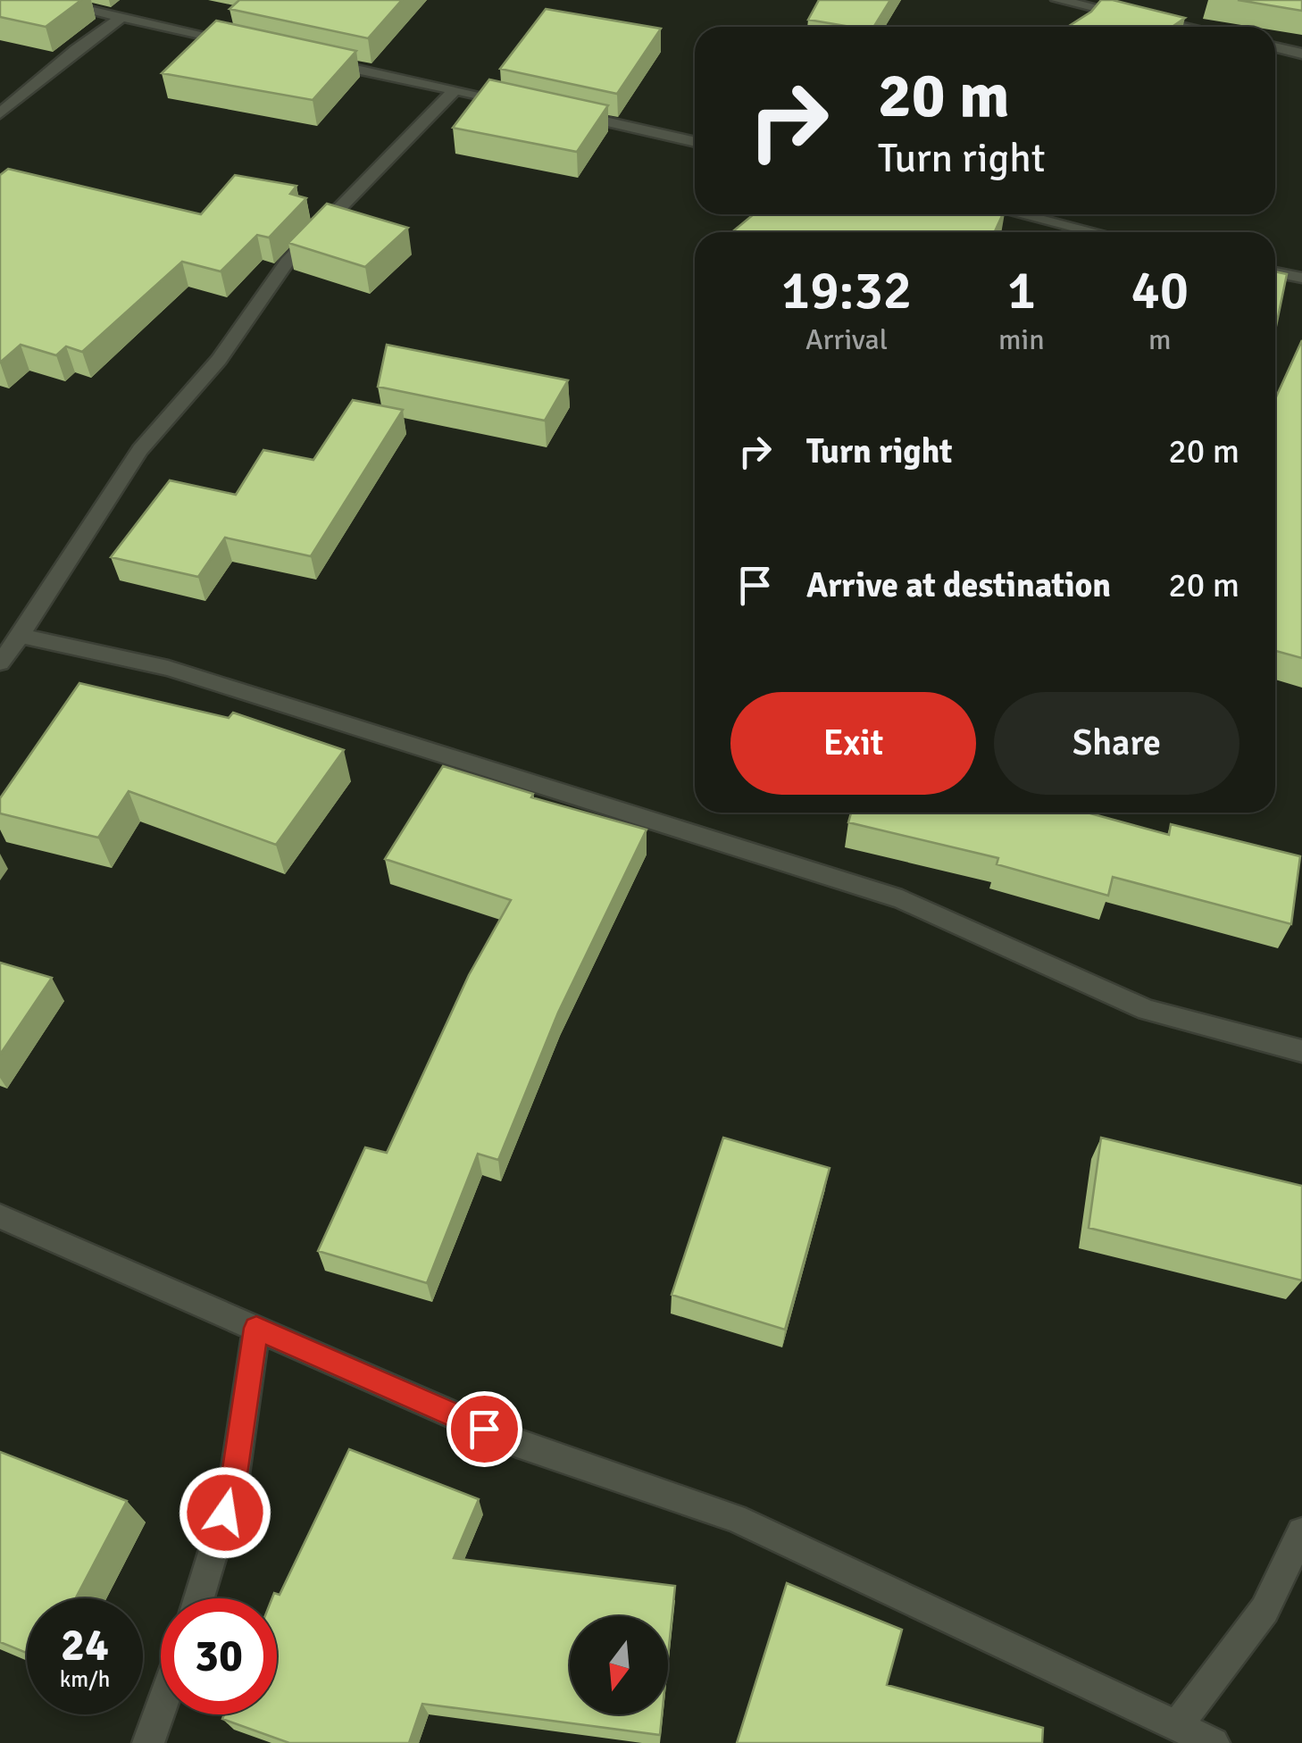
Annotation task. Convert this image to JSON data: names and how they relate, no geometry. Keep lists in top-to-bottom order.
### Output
{
  "north": "bottom",
  "page": {
    "turn": ["20 m", "Turn right"],
    "eta": [
      "19:32",
      "Arrival",
      "1",
      "min",
      "40",
      "m"
    ],
    "list": [
      {
        "name": "Turn right",
        "value": "20 m"
      },
      {
        "name": "Arrive at destination",
        "value": "20 m"
      }
    ],
    "buttons": ["Exit", "Share"],
    "speed": "24 km/h",
    "limit": "30"
  }
}
